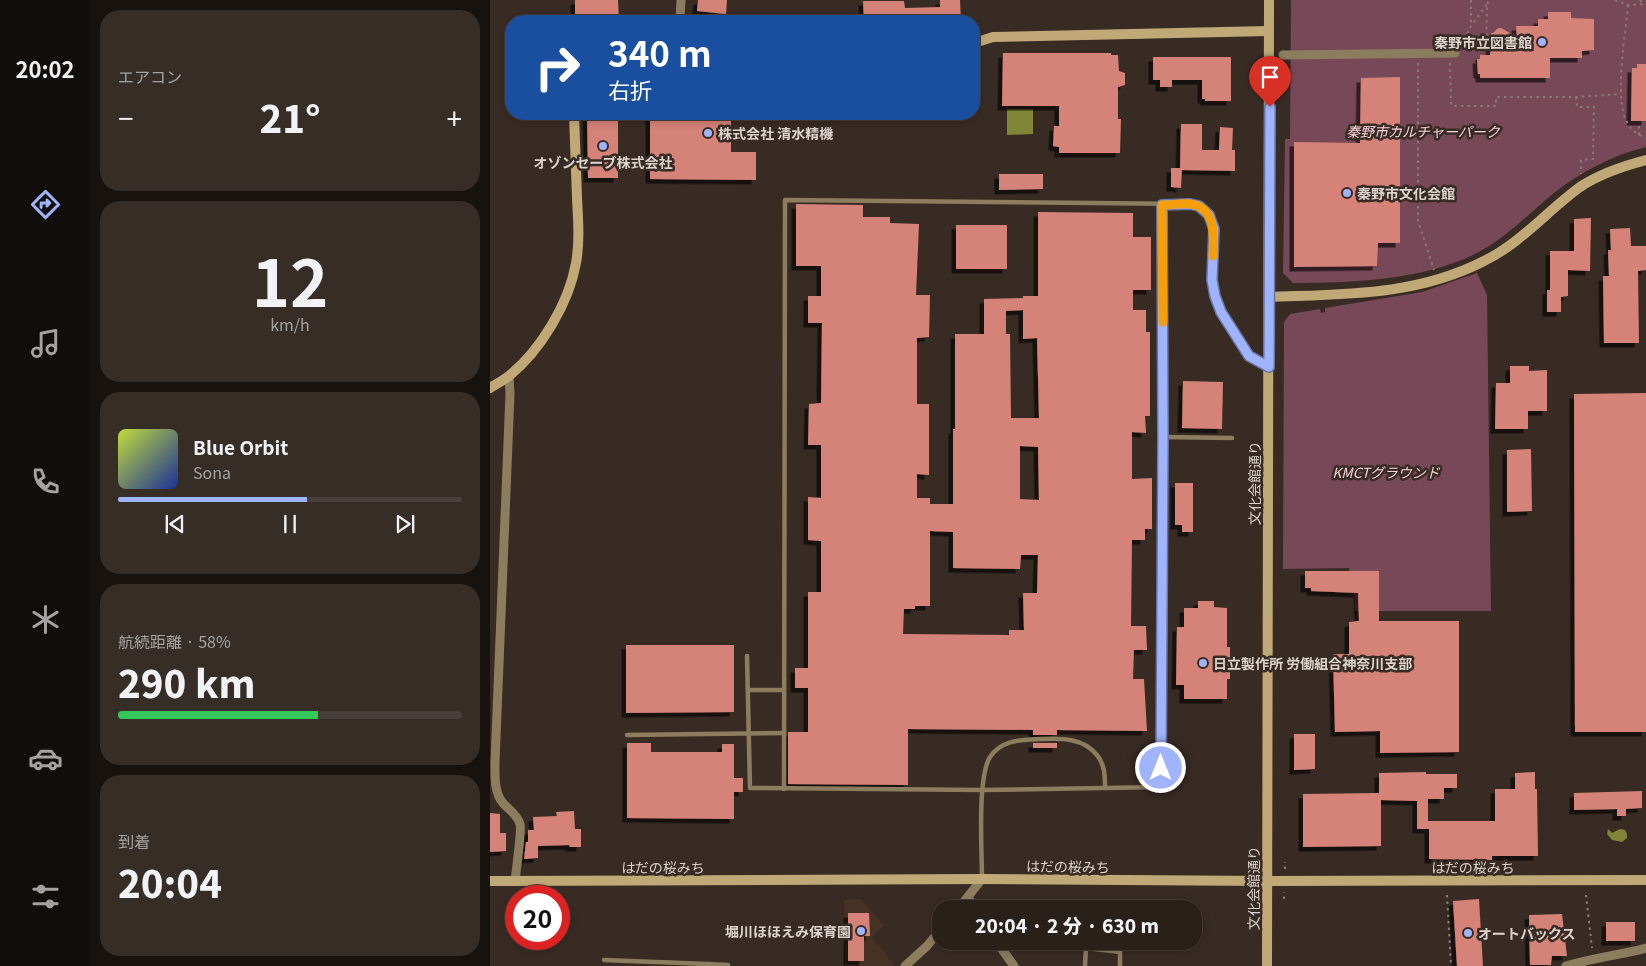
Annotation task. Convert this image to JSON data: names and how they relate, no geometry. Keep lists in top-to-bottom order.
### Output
{
  "streets": {
    "street": ["文化会館通り", "はだの桜みち"]
  },
  "crossings": [
    ["文化会館通り", "はだの桜みち"]
  ],
  "parks": ["秦野市カルチャーパーク", "KMCTグラウンド"],
  "places": [
    "秦野市立図書館",
    "株式会社 清水精機",
    "オゾンセーブ株式会社",
    "秦野市文化会館",
    "日立製作所 労働組合神奈川支部",
    "堀川ほほえみ保育園",
    "オートバックス"
  ],
  "page": {
    "tabs": "20:02",
    "tile": [
      "エアコン",
      ["12", "km/h"],
      ["航続距離 · 58%", "290 km"],
      ["到着", "20:04"]
    ],
    "turn": ["340 m", "右折"],
    "heat": ["−", "21°", "+"],
    "song": ["Blue Orbit", "Sona"],
    "limit": "20",
    "trip": "20:04 · 2 分 · 630 m"
  }
}
